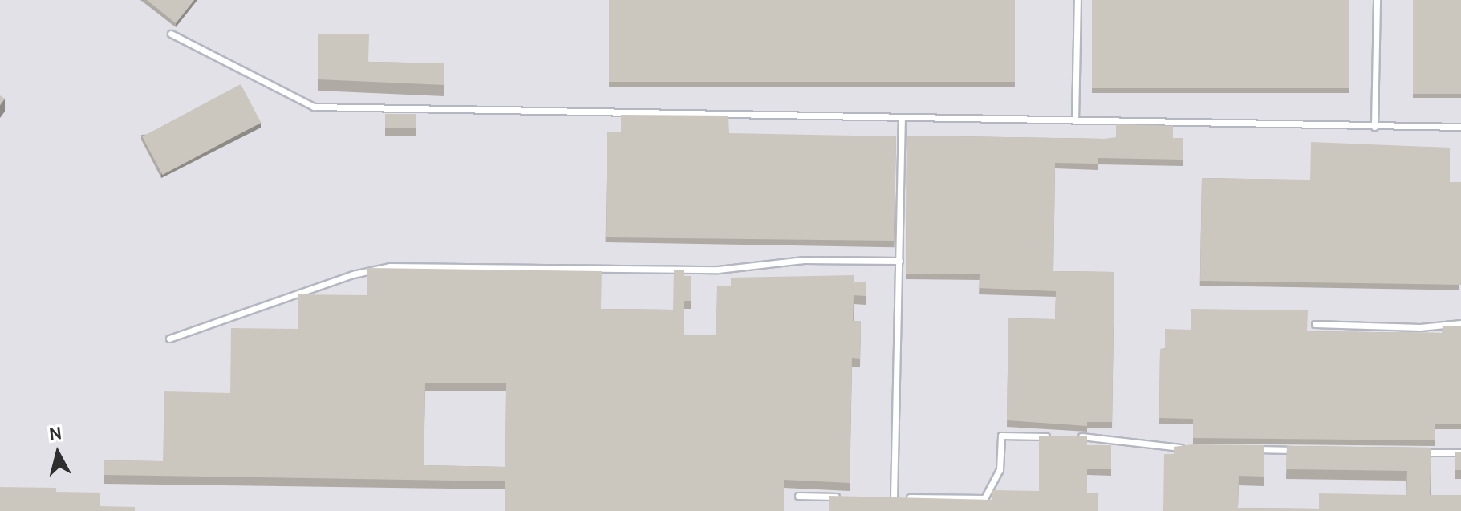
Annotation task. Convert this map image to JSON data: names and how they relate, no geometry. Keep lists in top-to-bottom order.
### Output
{
  "north": "top"
}
